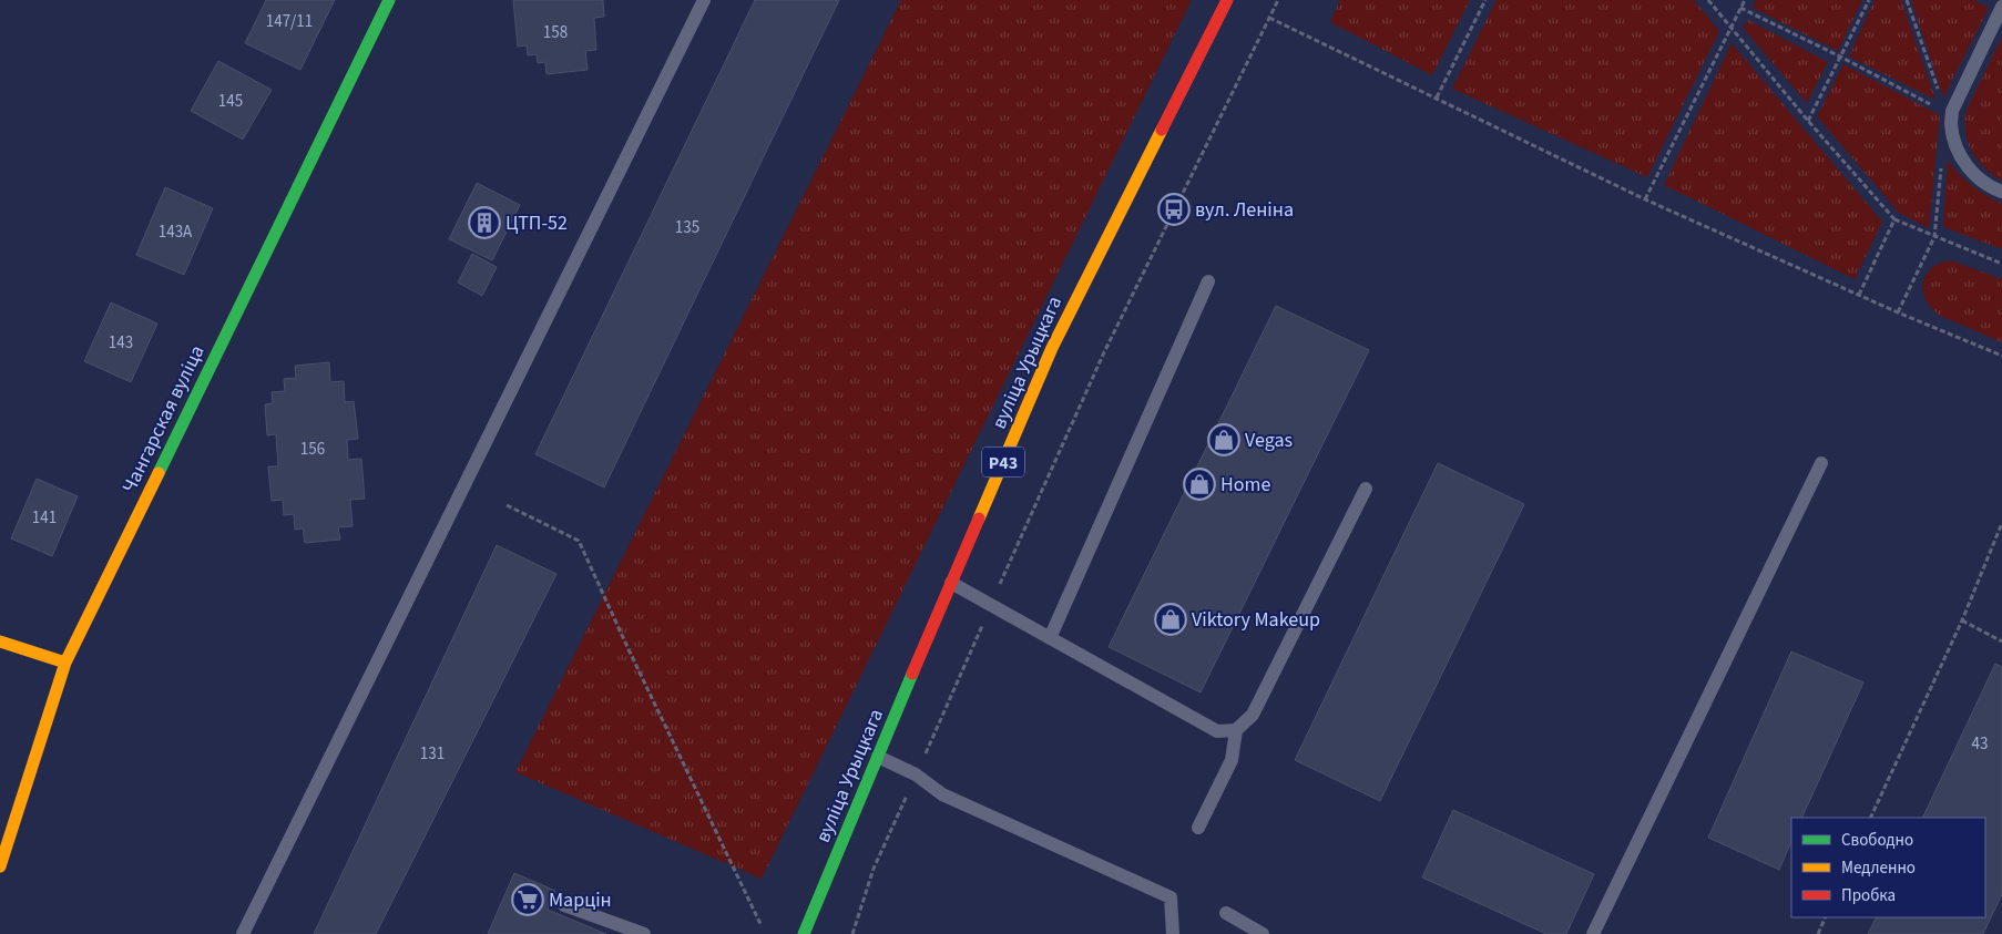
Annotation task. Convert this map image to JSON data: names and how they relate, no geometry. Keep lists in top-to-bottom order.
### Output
{
  "streets": {
    "main road": ["вуліца Урыцкага", "Чангарская вуліца", "Р43"]
  },
  "places": {
    "bus stop": ["вул. Леніна"],
    "building": ["ЦТП-52"],
    "shop": ["Vegas", "Home", "Viktory Makeup"],
    "supermarket": ["Марцін"]
  },
  "house_numbers": [
    "147/11",
    "158",
    "145",
    "135",
    "143А",
    "143",
    "156",
    "141",
    "43",
    "131"
  ],
  "legend": ["Свободно", "Медленно", "Пробка"]
}
